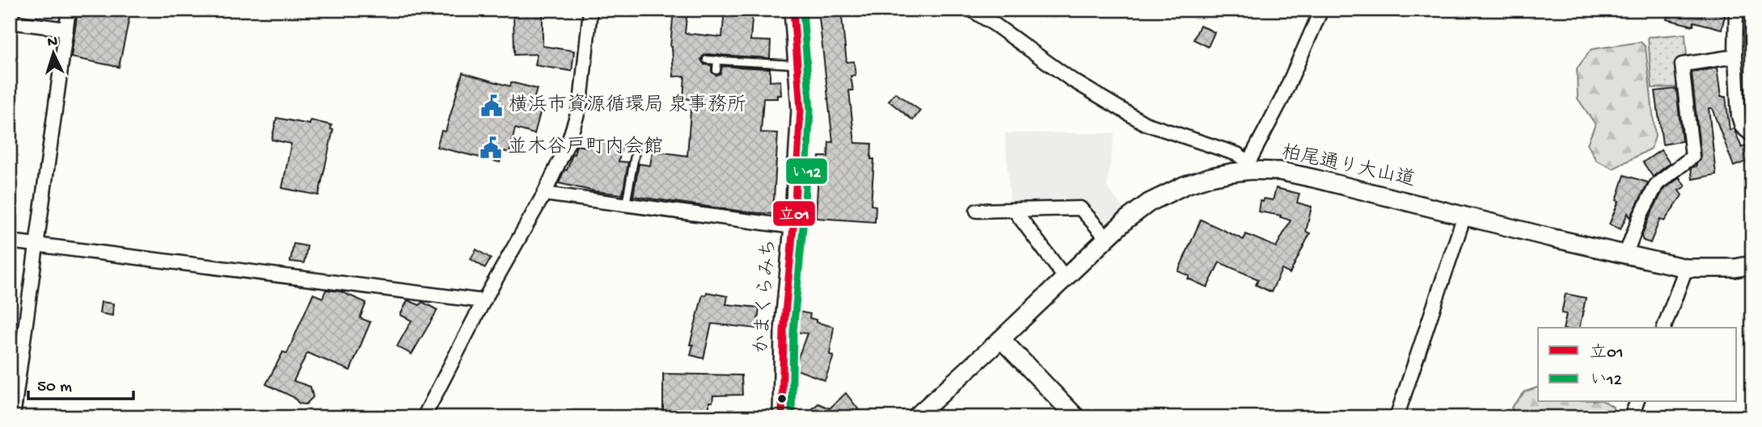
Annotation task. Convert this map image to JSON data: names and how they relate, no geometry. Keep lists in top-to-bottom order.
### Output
{
  "streets": {
    "street": ["柏尾通り大山道", "かまくらみち"]
  },
  "places": {
    "public building": ["横浜市資源循環局 泉事務所", "並木谷戸町内会館"]
  },
  "lines": ["transit line 立01", "transit line い12"],
  "legend": ["立01", "い12"],
  "scale_bar": "50 m",
  "north": "top"
}
